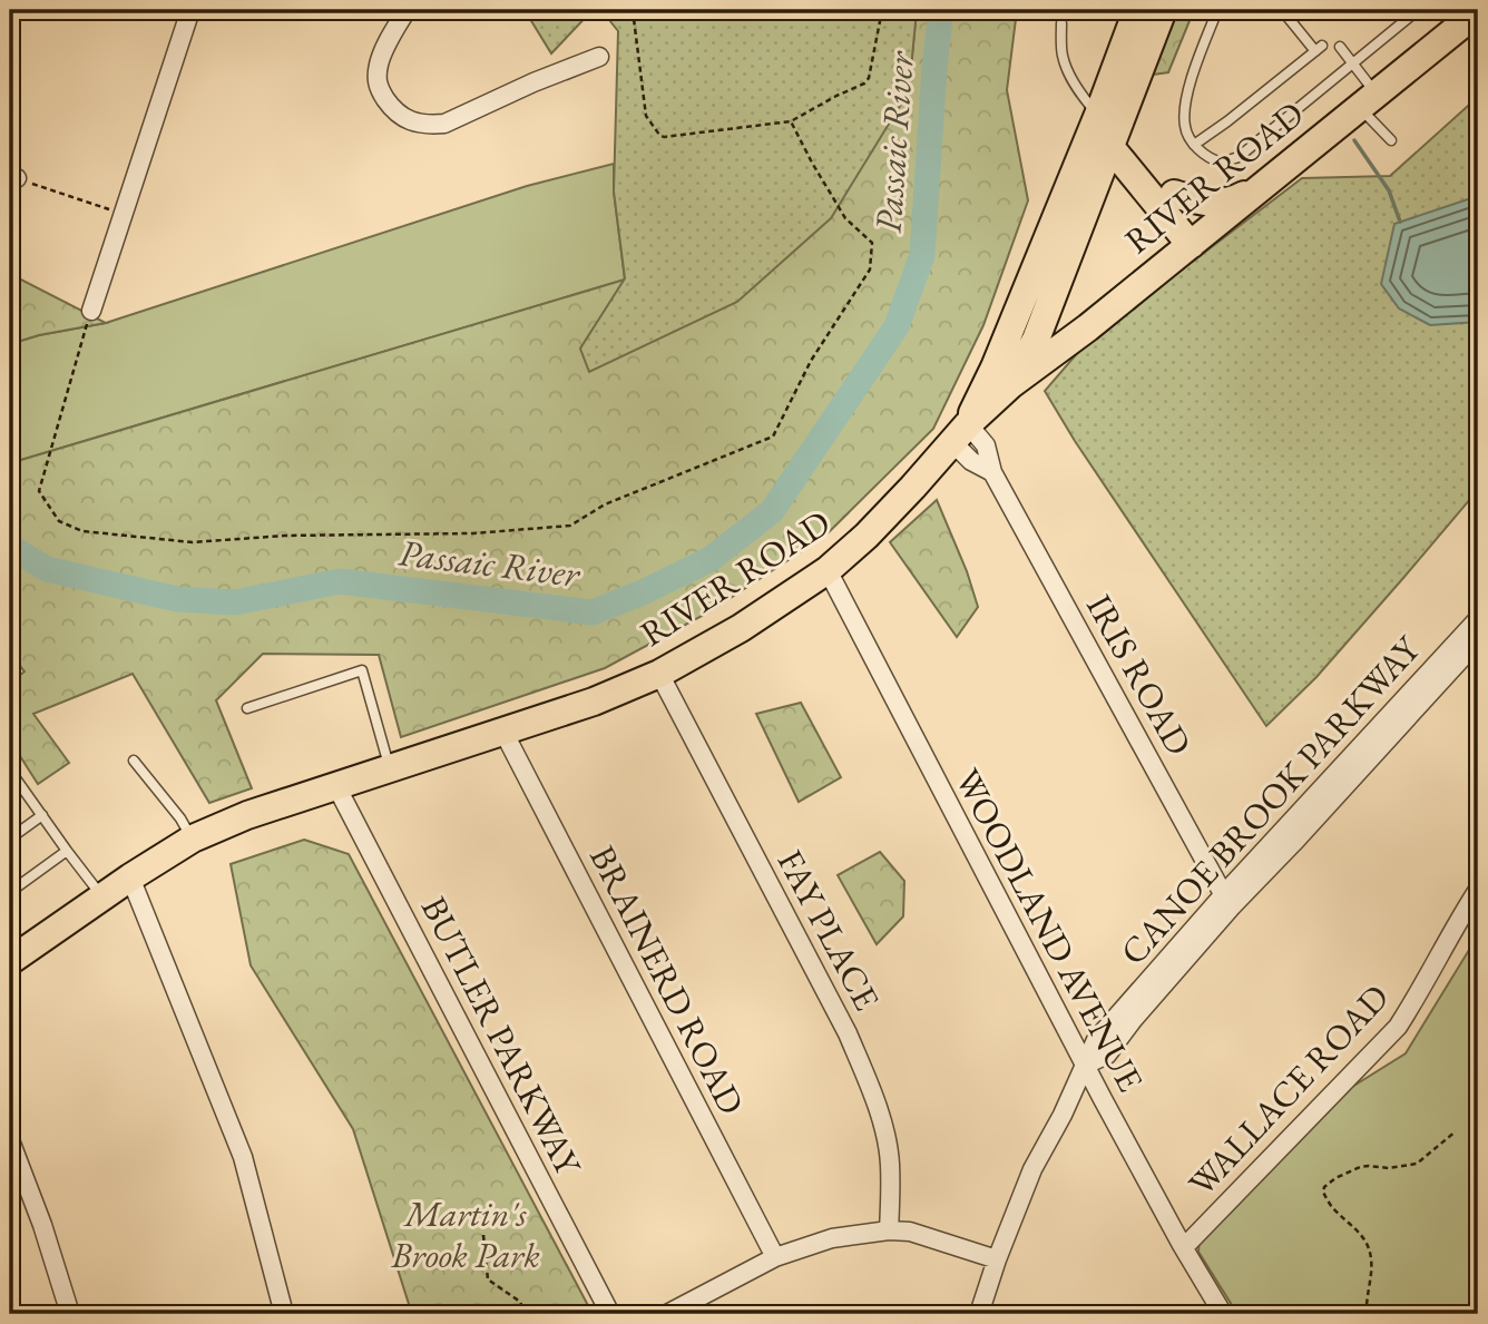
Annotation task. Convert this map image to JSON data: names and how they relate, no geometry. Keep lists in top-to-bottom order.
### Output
{
  "streets": {
    "main road": ["RIVER ROAD"],
    "street": [
      "IRIS ROAD",
      "CANOE BROOK PARKWAY",
      "FAY PLACE",
      "WOODLAND AVENUE",
      "BRAINERD ROAD",
      "BUTLER PARKWAY",
      "WALLACE ROAD"
    ]
  },
  "crossings": [
    ["RIVER ROAD", "IRIS ROAD"],
    ["RIVER ROAD", "FAY PLACE"],
    ["RIVER ROAD", "WOODLAND AVENUE"],
    ["RIVER ROAD", "BRAINERD ROAD"],
    ["RIVER ROAD", "BUTLER PARKWAY"],
    ["IRIS ROAD", "CANOE BROOK PARKWAY"],
    ["CANOE BROOK PARKWAY", "WOODLAND AVENUE"],
    ["WOODLAND AVENUE", "WALLACE ROAD"]
  ],
  "water": ["Passaic River"],
  "parks": ["Martin's Brook Park"]
}
